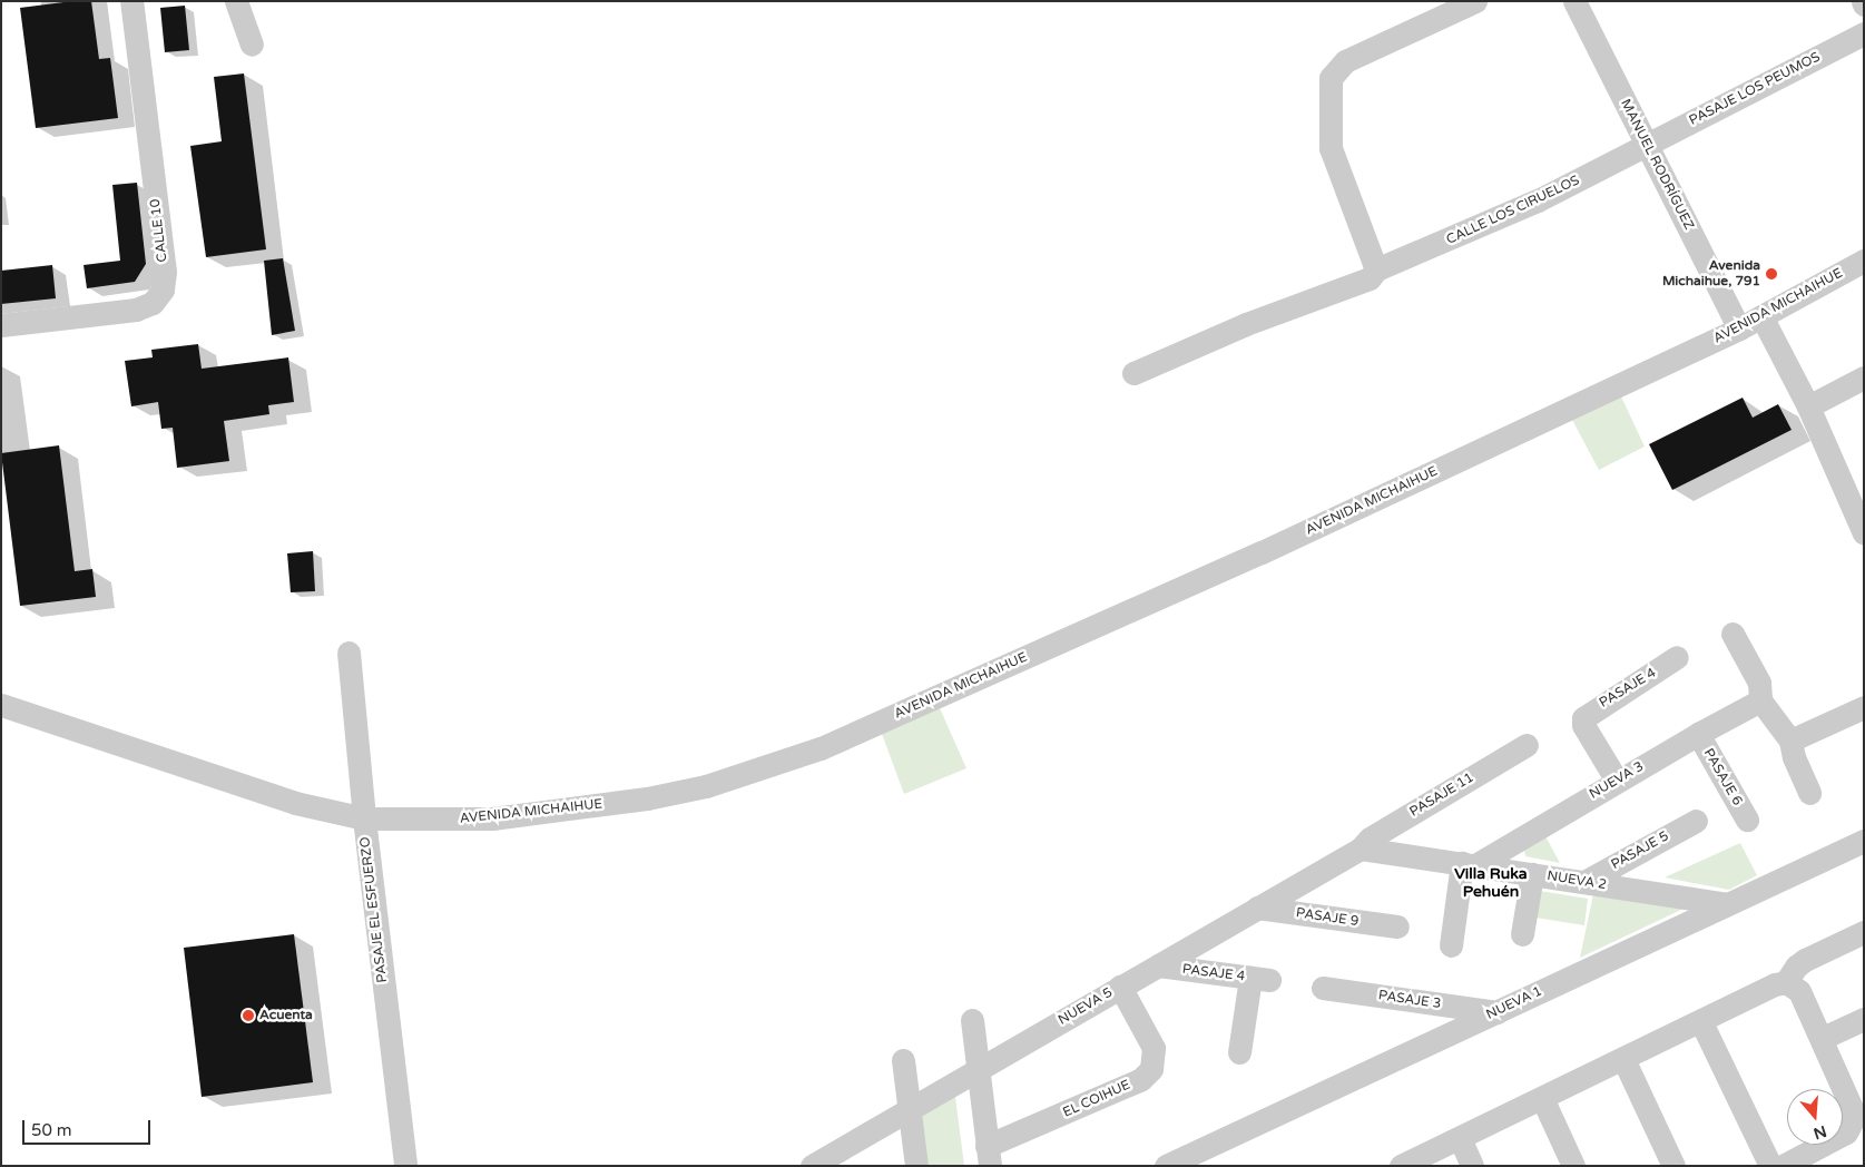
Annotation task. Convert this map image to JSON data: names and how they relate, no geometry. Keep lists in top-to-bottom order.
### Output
{
  "streets": {
    "street": [
      "PASAJE LOS PEUMOS",
      "MANUEL RODRÍGUEZ",
      "CALLE LOS CIRUELOS",
      "CALLE 10",
      "AVENIDA MICHAIHUE",
      "PASAJE 4",
      "PASAJE 6",
      "NUEVA 3",
      "PASAJE 11",
      "PASAJE 5",
      "NUEVA 2",
      "PASAJE EL ESFUERZO",
      "PASAJE 9",
      "PASAJE 3",
      "NUEVA 1",
      "NUEVA 5",
      "EL COIHUE"
    ]
  },
  "crossings": [
    ["PASAJE LOS PEUMOS", "MANUEL RODRÍGUEZ"],
    ["PASAJE LOS PEUMOS", "CALLE LOS CIRUELOS"],
    ["MANUEL RODRÍGUEZ", "CALLE LOS CIRUELOS"],
    ["MANUEL RODRÍGUEZ", "AVENIDA MICHAIHUE"],
    ["AVENIDA MICHAIHUE", "PASAJE EL ESFUERZO"],
    ["PASAJE 4", "NUEVA 3"],
    ["PASAJE 4", "NUEVA 5"],
    ["PASAJE 6", "NUEVA 3"],
    ["NUEVA 3", "NUEVA 2"],
    ["PASAJE 11", "NUEVA 2"],
    ["PASAJE 11", "NUEVA 5"],
    ["PASAJE 5", "NUEVA 2"],
    ["NUEVA 2", "NUEVA 1"],
    ["NUEVA 2", "NUEVA 5"],
    ["PASAJE 9", "NUEVA 5"],
    ["PASAJE 3", "NUEVA 1"],
    ["NUEVA 5", "EL COIHUE"]
  ],
  "districts": ["Villa Ruka Pehuén"],
  "places": ["Avenida Michaihue, 791", "Acuenta"],
  "scale_bar": "50 m",
  "north": "bottom"
}
